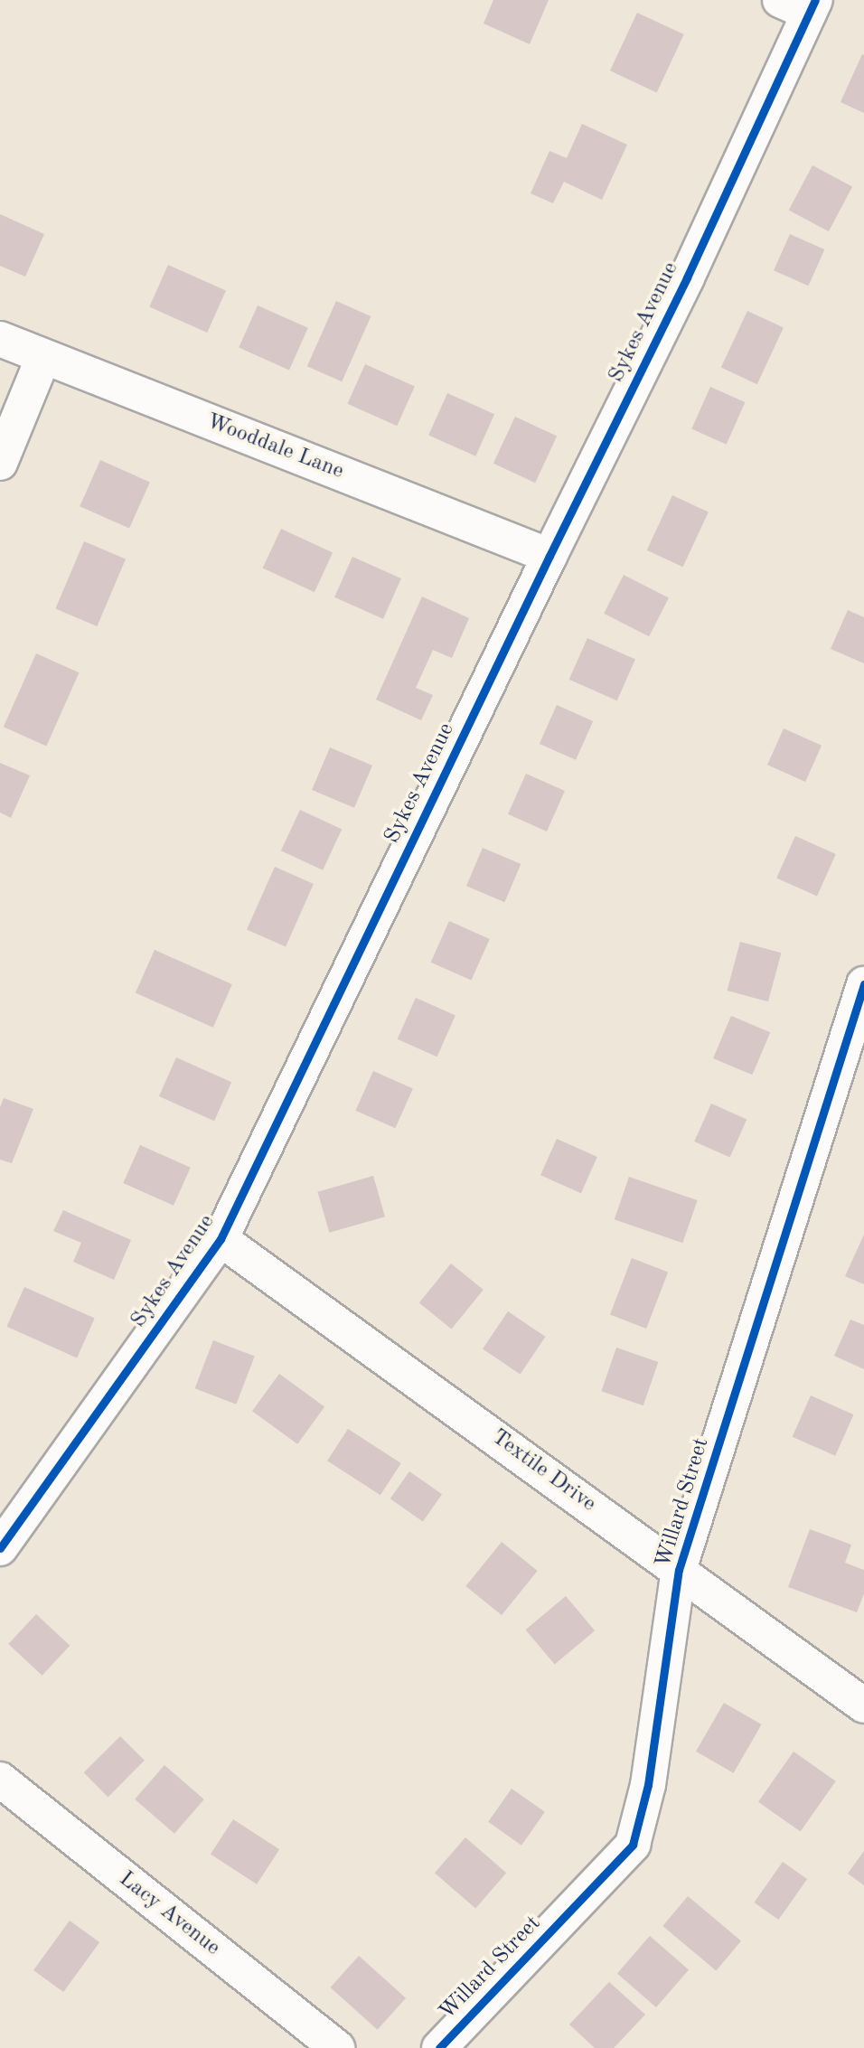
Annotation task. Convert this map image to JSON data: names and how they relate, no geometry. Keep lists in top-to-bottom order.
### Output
{
  "streets": {
    "street": [
      "Sykes Avenue",
      "Wooddale Lane",
      "Textile Drive",
      "Willard Street",
      "Lacy Avenue"
    ]
  },
  "crossings": [
    ["Sykes Avenue", "Wooddale Lane"],
    ["Sykes Avenue", "Textile Drive"],
    ["Textile Drive", "Willard Street"]
  ]
}
